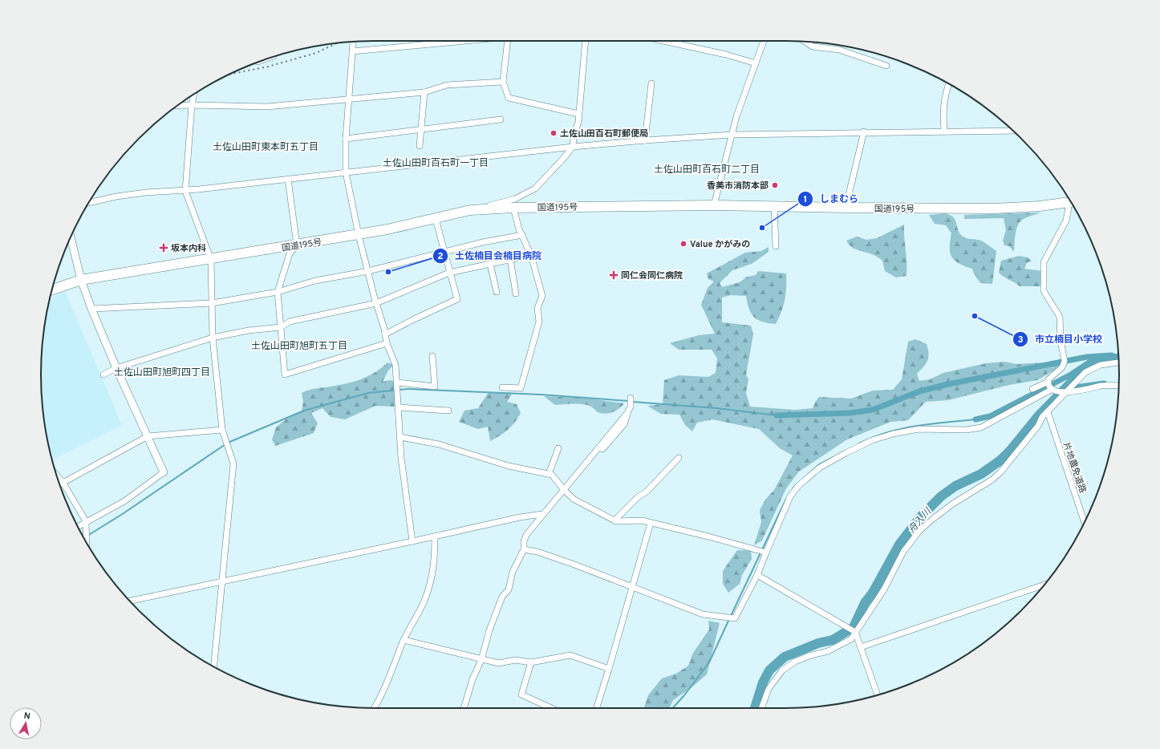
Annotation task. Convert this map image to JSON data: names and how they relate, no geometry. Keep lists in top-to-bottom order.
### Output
{
  "streets": {
    "highway": ["国道195号"],
    "street": ["片地農免道路"]
  },
  "districts": [
    "土佐山田町東本町五丁目",
    "土佐山田町百石町一丁目",
    "土佐山田町百石町二丁目",
    "土佐山田町旭町五丁目",
    "土佐山田町旭町四丁目"
  ],
  "water": ["舟入川"],
  "places": {
    "other": [
      "土佐山田百石町郵便局",
      "香美市消防本部",
      "しまむら",
      "Value かがみの",
      "土佐楠目会楠目病院",
      "市立楠目小学校"
    ],
    "health": ["坂本内科", "同仁会同仁病院"]
  },
  "north": "top"
}
